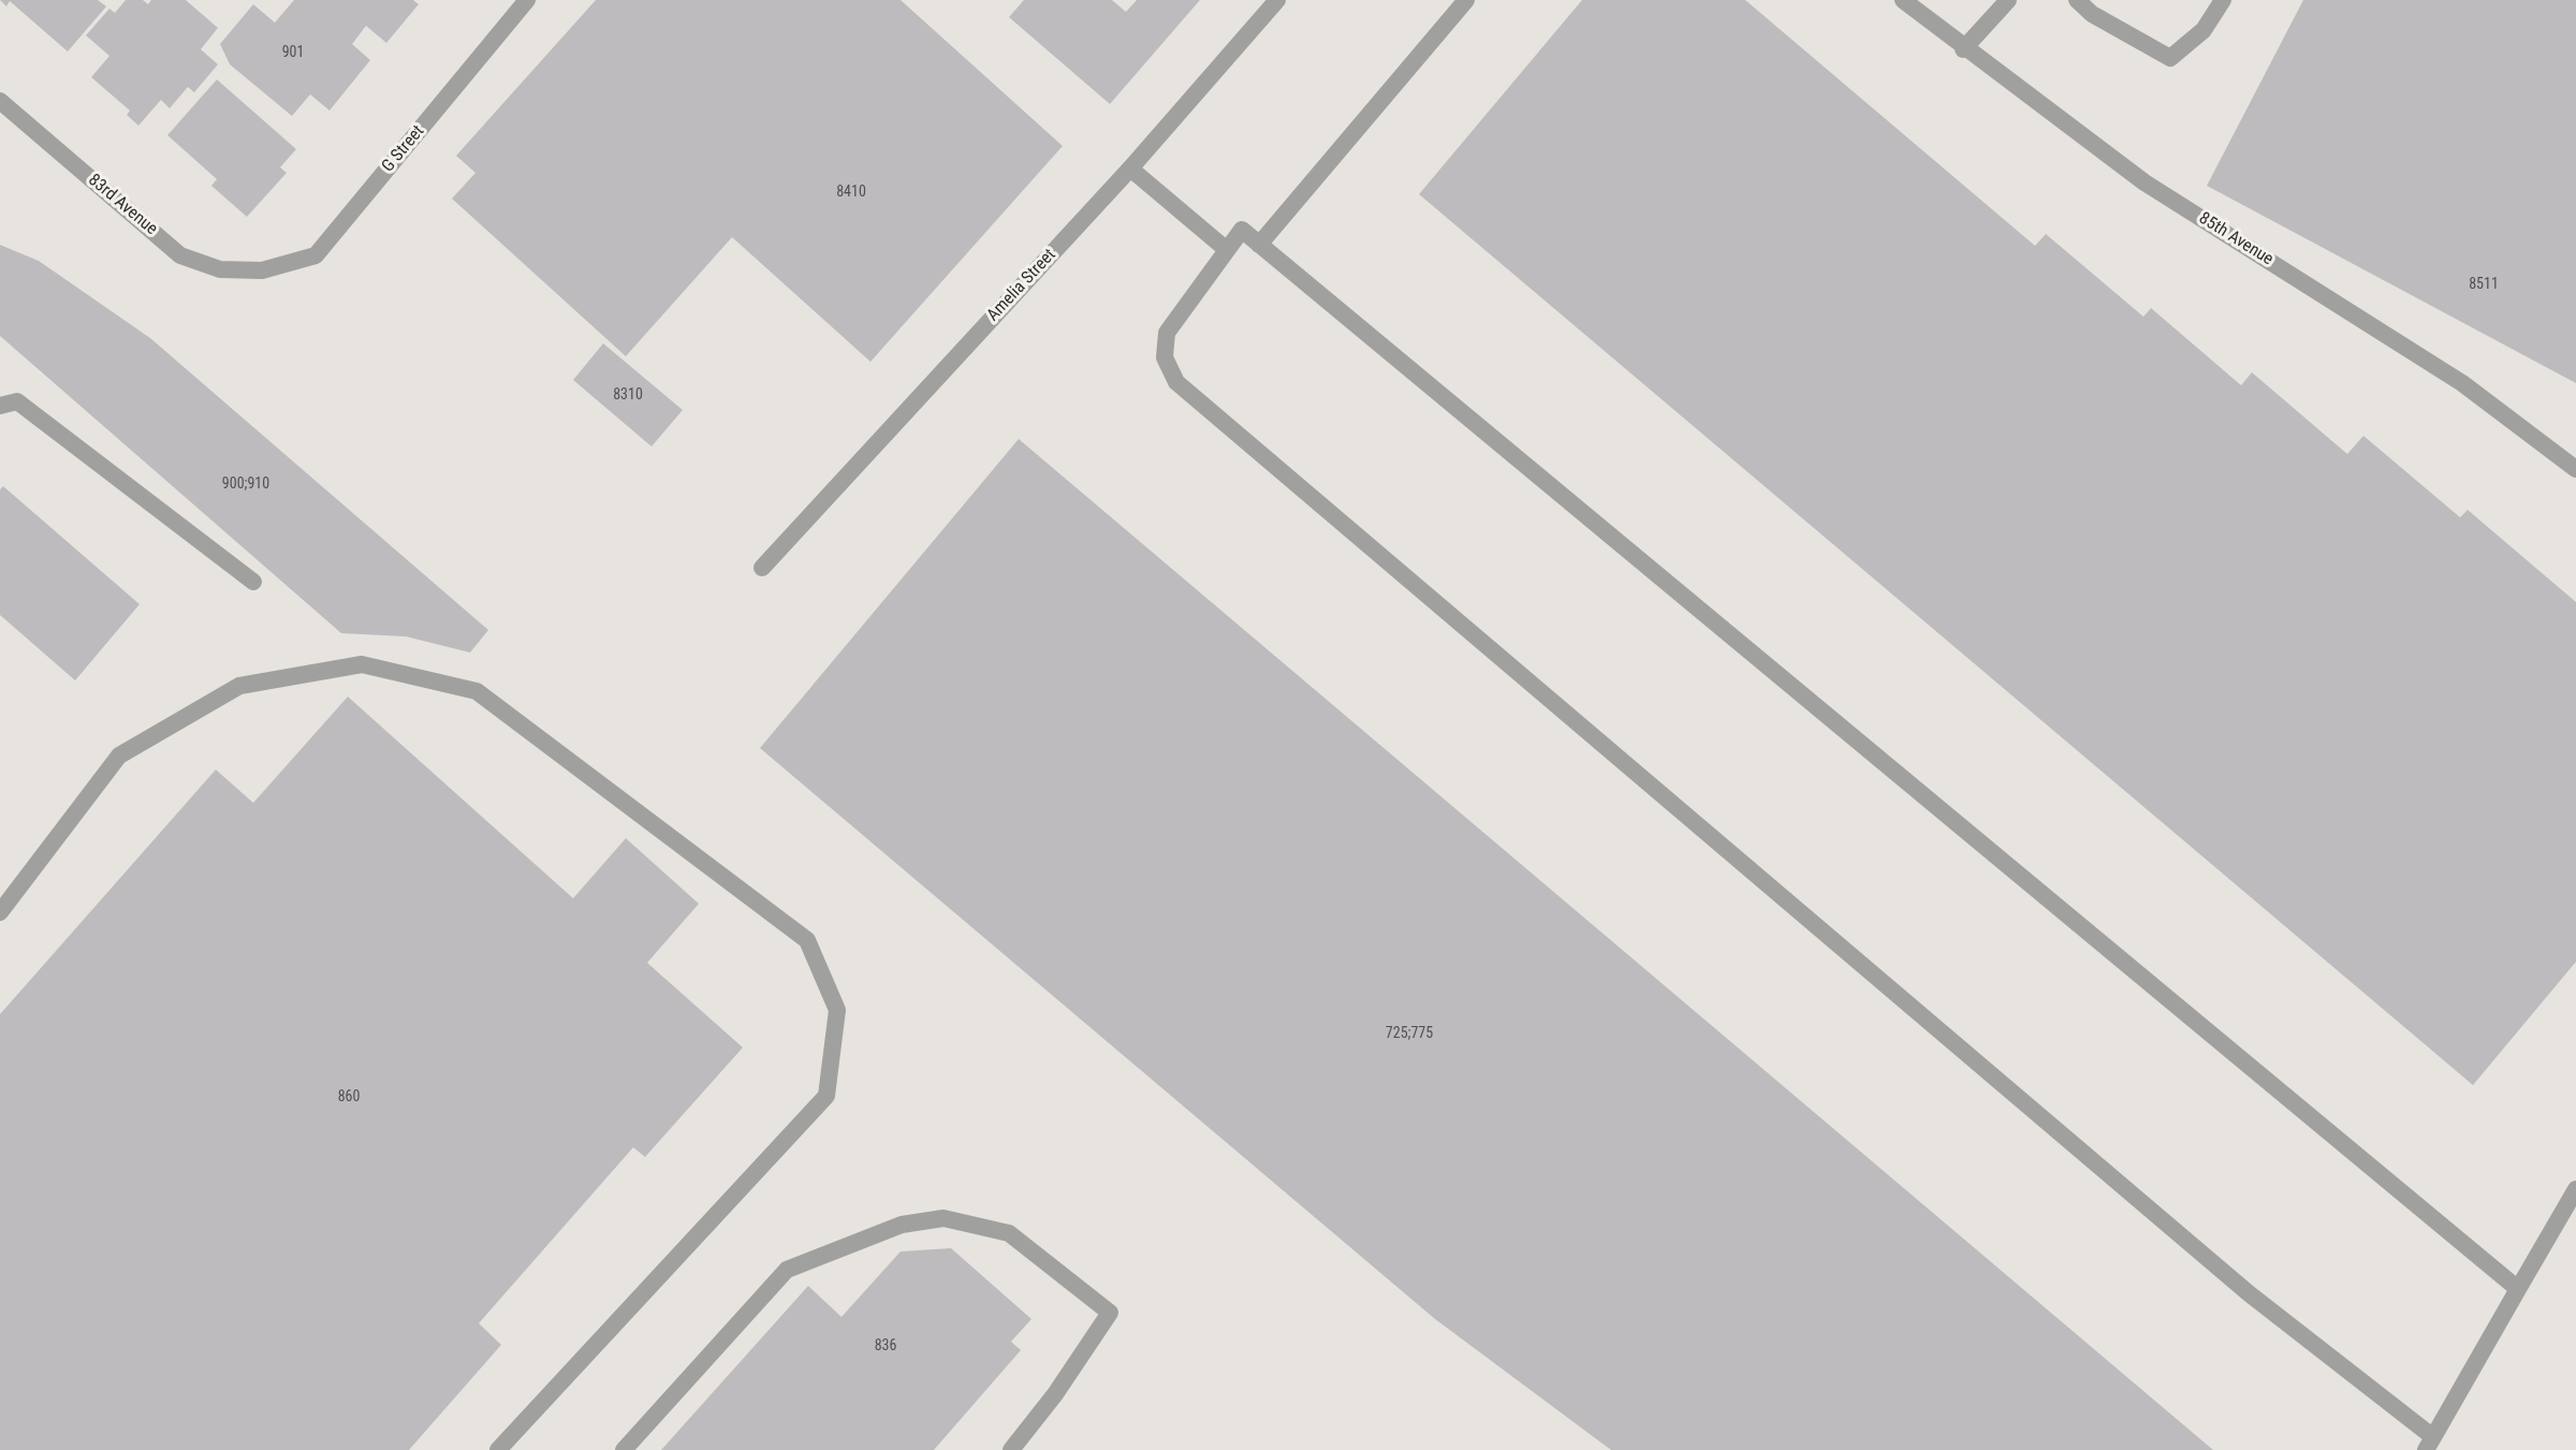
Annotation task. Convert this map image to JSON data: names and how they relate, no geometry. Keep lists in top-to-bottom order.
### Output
{
  "streets": {
    "street": [
      "G Street",
      "83rd Avenue",
      "85th Avenue",
      "Amelia Street"
    ]
  },
  "crossings": [
    ["G Street", "83rd Avenue"]
  ],
  "house_numbers": [
    "901",
    "8410",
    "8511",
    "8310",
    "900;910",
    "725;775",
    "860",
    "836"
  ]
}
